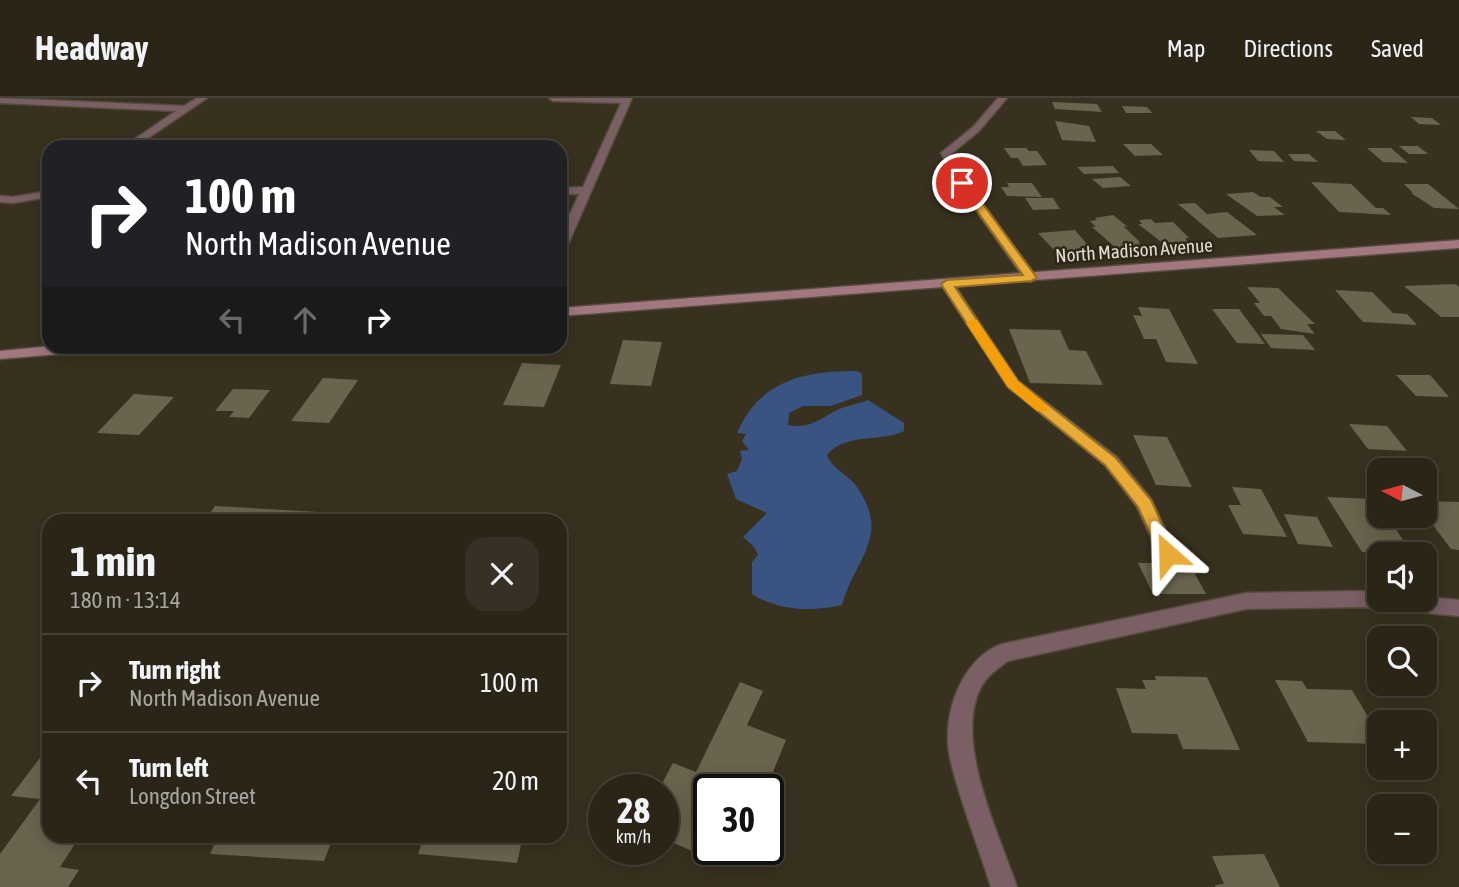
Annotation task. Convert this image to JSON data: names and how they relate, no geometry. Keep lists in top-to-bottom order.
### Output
{
  "streets": {
    "main road": ["North Madison Avenue"]
  },
  "north": "left",
  "page": {
    "header": "Headway",
    "nav": ["Map", "Directions", "Saved"],
    "turn": ["100 m", "North Madison Avenue"],
    "map_buttons": ["+", "−"],
    "heading": ["1 min", "180 m · 13:14"],
    "list": [
      {
        "name": "Turn right",
        "note": "North Madison Avenue",
        "value": "100 m"
      },
      {
        "name": "Turn left",
        "note": "Longdon Street",
        "value": "20 m"
      }
    ],
    "speed": "28 km/h",
    "limit": "30"
  }
}
